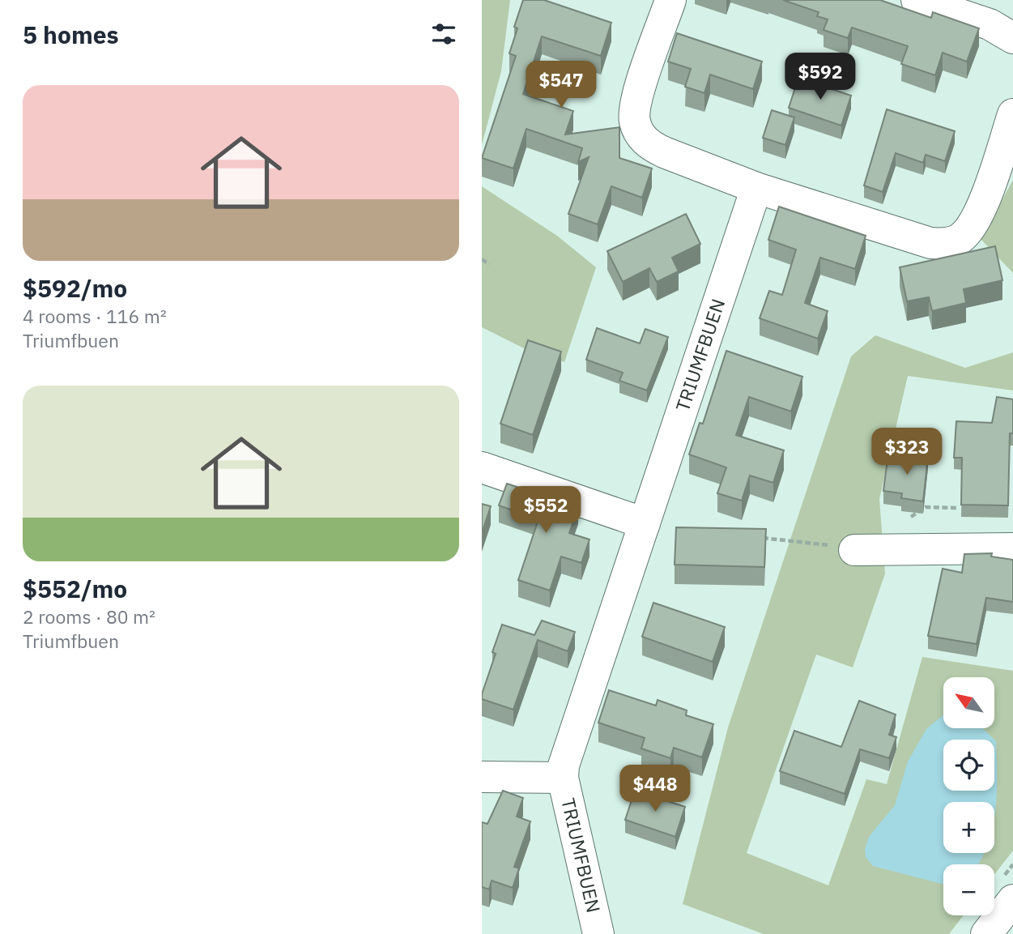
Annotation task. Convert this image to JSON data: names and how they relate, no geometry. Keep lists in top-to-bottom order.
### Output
{
  "streets": {
    "street": ["TRIUMFBUEN"]
  },
  "north": "top left",
  "page": {
    "heading": "5 homes",
    "price": [
      "$592",
      "$547",
      "$323",
      "$552",
      "$448"
    ],
    "list": [
      {
        "name": "$592/mo",
        "note": "4 rooms · 116 m² · Triumfbuen"
      },
      {
        "name": "$552/mo",
        "note": "2 rooms · 80 m² · Triumfbuen"
      }
    ],
    "map_buttons": ["+", "−"]
  }
}
